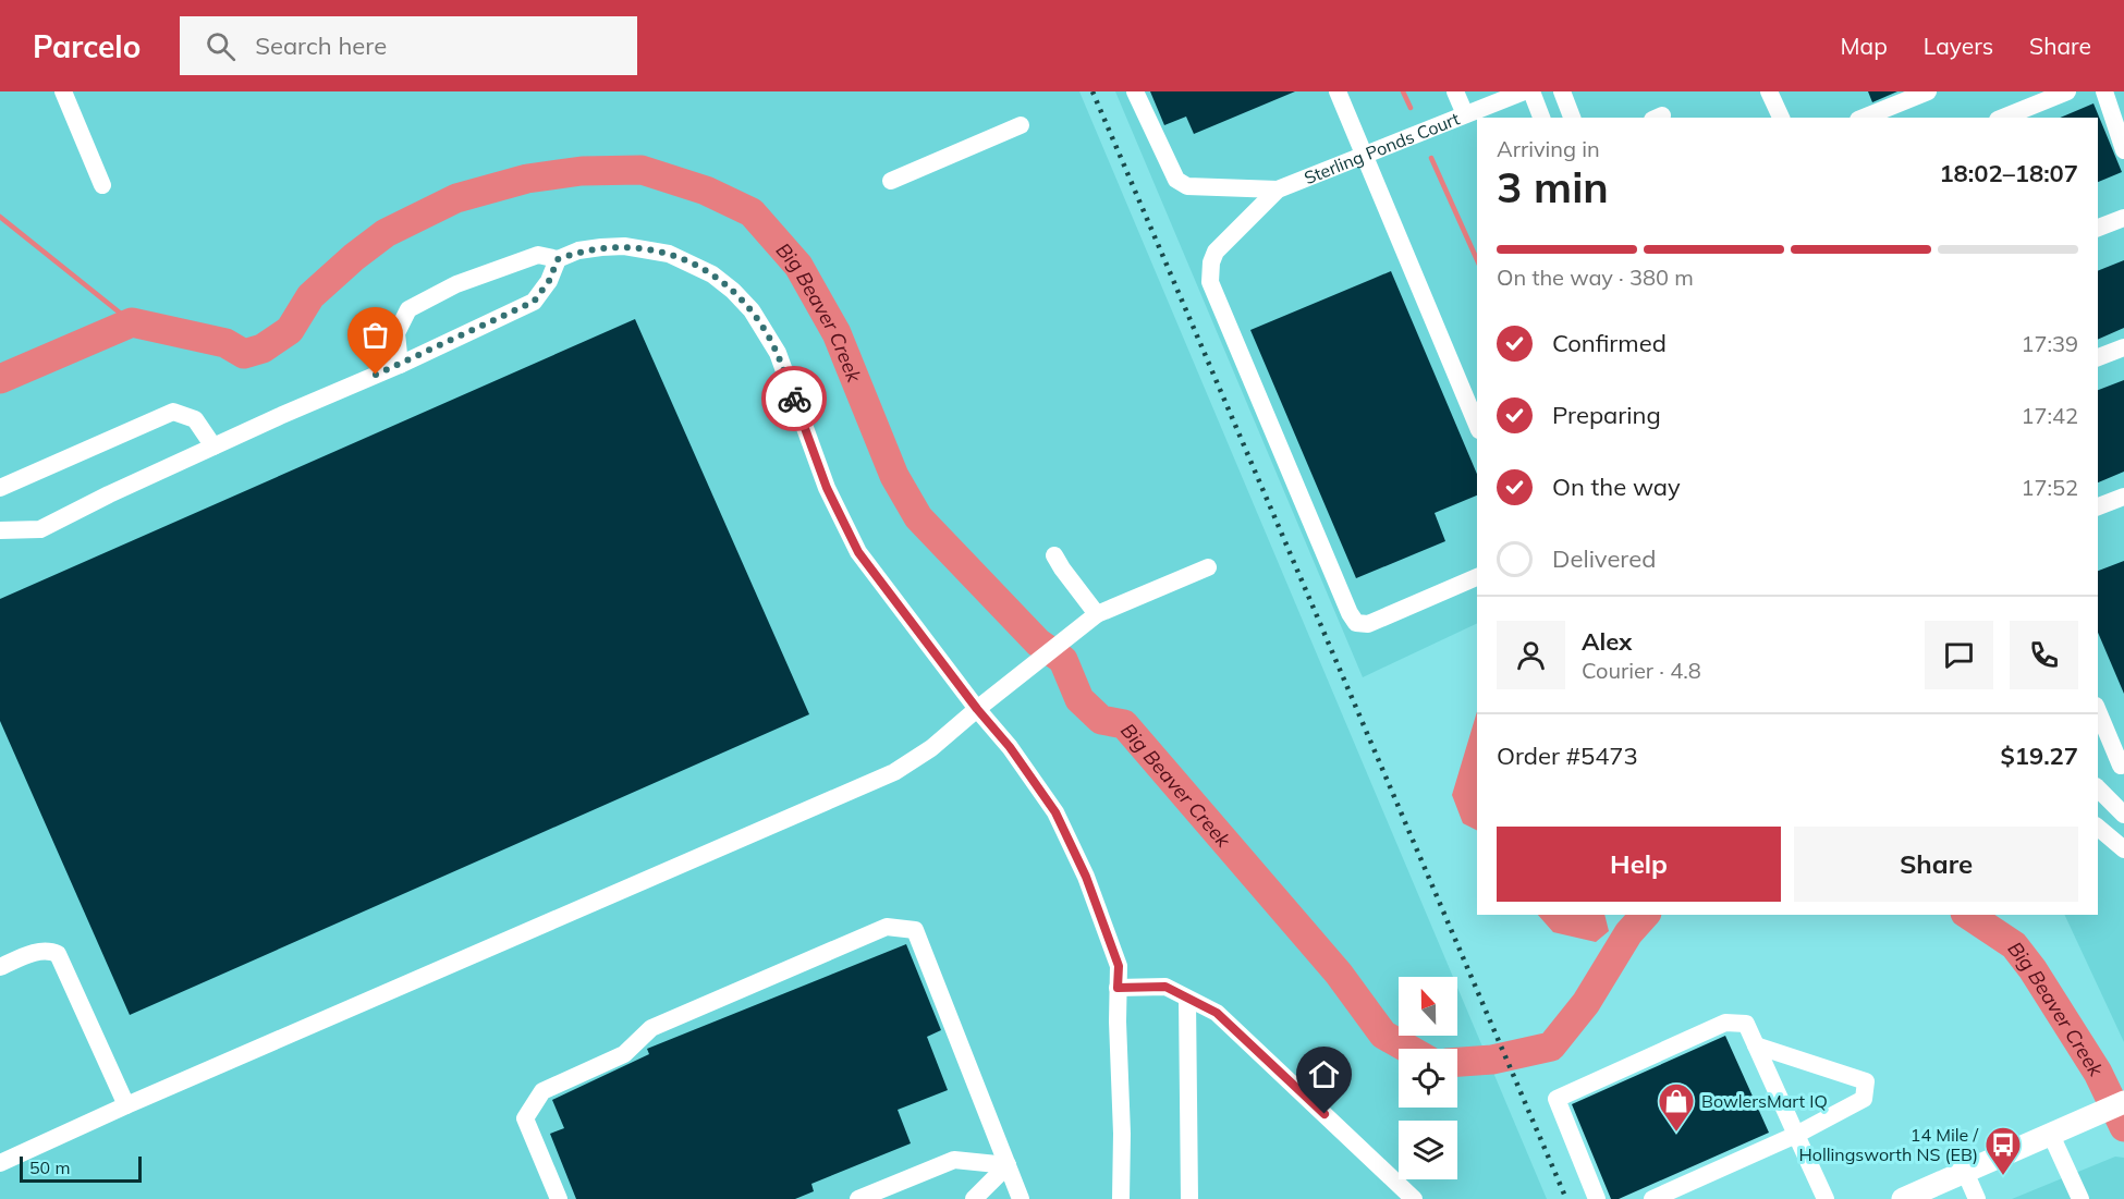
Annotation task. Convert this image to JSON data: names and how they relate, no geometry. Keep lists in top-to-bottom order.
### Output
{
  "streets": {
    "street": ["Sterling Ponds Court"]
  },
  "water": ["Big Beaver Creek"],
  "places": {
    "shop": ["BowlersMart IQ"],
    "bus stop": ["14 Mile / Hollingsworth NS (EB)"]
  },
  "scale_bar": "50 m",
  "north": "top",
  "page": {
    "header": "Parcelo",
    "search": "Search here",
    "nav": ["Map", "Layers", "Share"],
    "heading": ["3 min", "Arriving in", "18:02–18:07"],
    "panel": [
      "Alex",
      "Courier · 4.8",
      "Order #5473",
      "$19.27"
    ],
    "bar": "On the way · 380 m",
    "list": [
      ["Confirmed", "17:39"],
      ["Preparing", "17:42"],
      ["On the way", "17:52"],
      "Delivered"
    ],
    "buttons": ["Help", "Share"],
    "scale": "50 m"
  }
}
